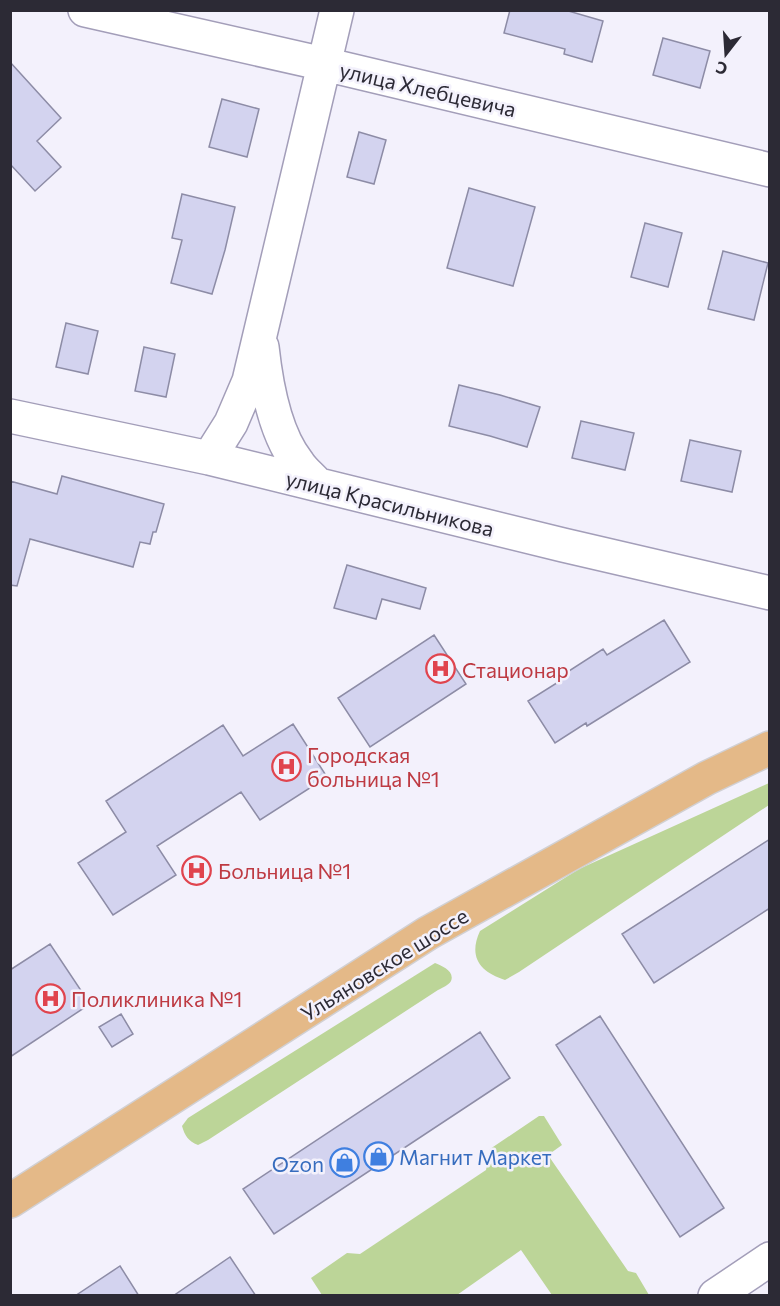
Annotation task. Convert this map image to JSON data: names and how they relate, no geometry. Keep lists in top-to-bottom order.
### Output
{
  "streets": {
    "main road": ["Ульяновское шоссе"],
    "street": ["улица Хлебцевича", "улица Красильникова"]
  },
  "places": {
    "hospital": [
      "Стационар",
      "Городская больница №1",
      "Больница №1",
      "Поликлиника №1"
    ],
    "shop": ["Магнит Маркет", "Ozon"]
  },
  "north": "bottom"
}
